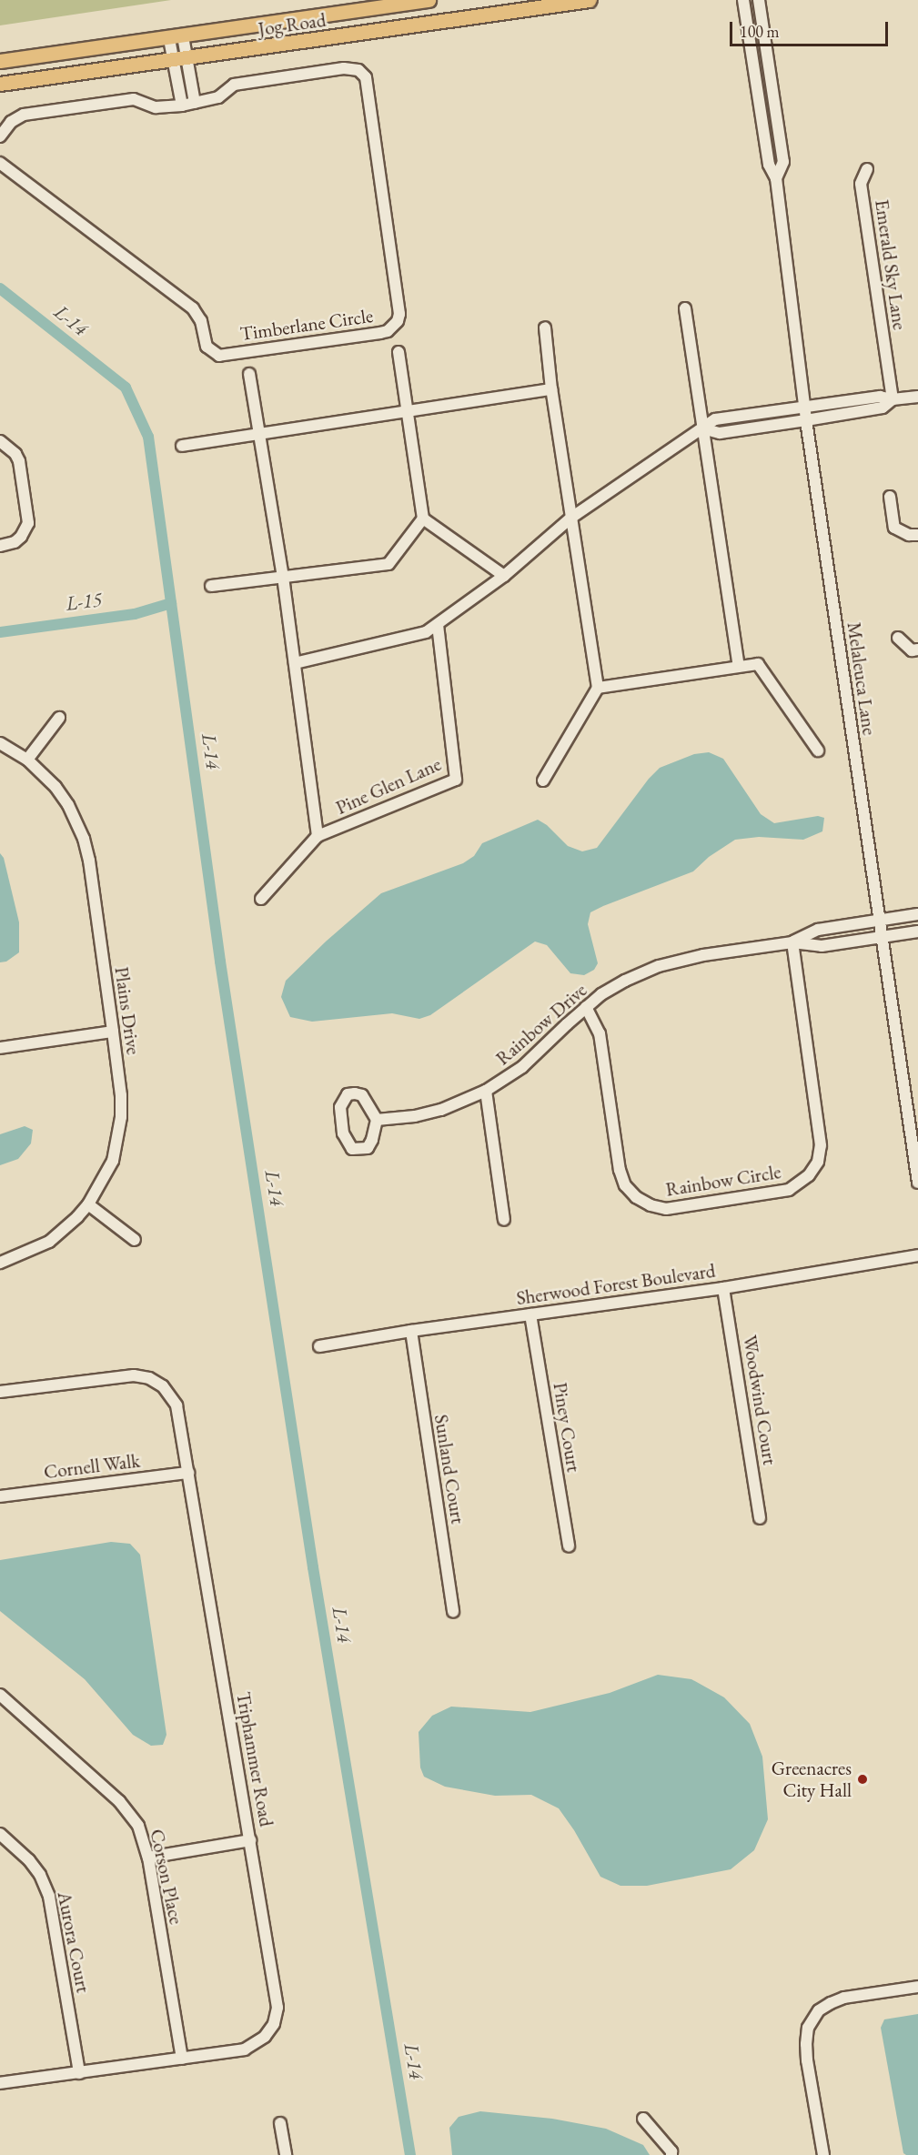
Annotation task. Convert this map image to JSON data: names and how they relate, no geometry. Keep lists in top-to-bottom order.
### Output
{
  "streets": {
    "main road": ["Jog Road"],
    "street": [
      "Emerald Sky Lane",
      "Timberlane Circle",
      "Melaleuca Lane",
      "Pine Glen Lane",
      "Plains Drive",
      "Rainbow Drive",
      "Rainbow Circle",
      "Sherwood Forest Boulevard",
      "Woodwind Court",
      "Piney Court",
      "Cornell Walk",
      "Sunland Court",
      "Triphammer Road",
      "Corson Place",
      "Aurora Court"
    ]
  },
  "crossings": [
    ["Melaleuca Lane", "Rainbow Drive"],
    ["Rainbow Drive", "Rainbow Circle"],
    ["Sherwood Forest Boulevard", "Woodwind Court"],
    ["Sherwood Forest Boulevard", "Piney Court"],
    ["Sherwood Forest Boulevard", "Sunland Court"],
    ["Cornell Walk", "Triphammer Road"],
    ["Triphammer Road", "Corson Place"],
    ["Triphammer Road", "Aurora Court"]
  ],
  "water": ["L-14", "L-15"],
  "places": ["Greenacres City Hall"],
  "scale_bar": "100 m"
}
